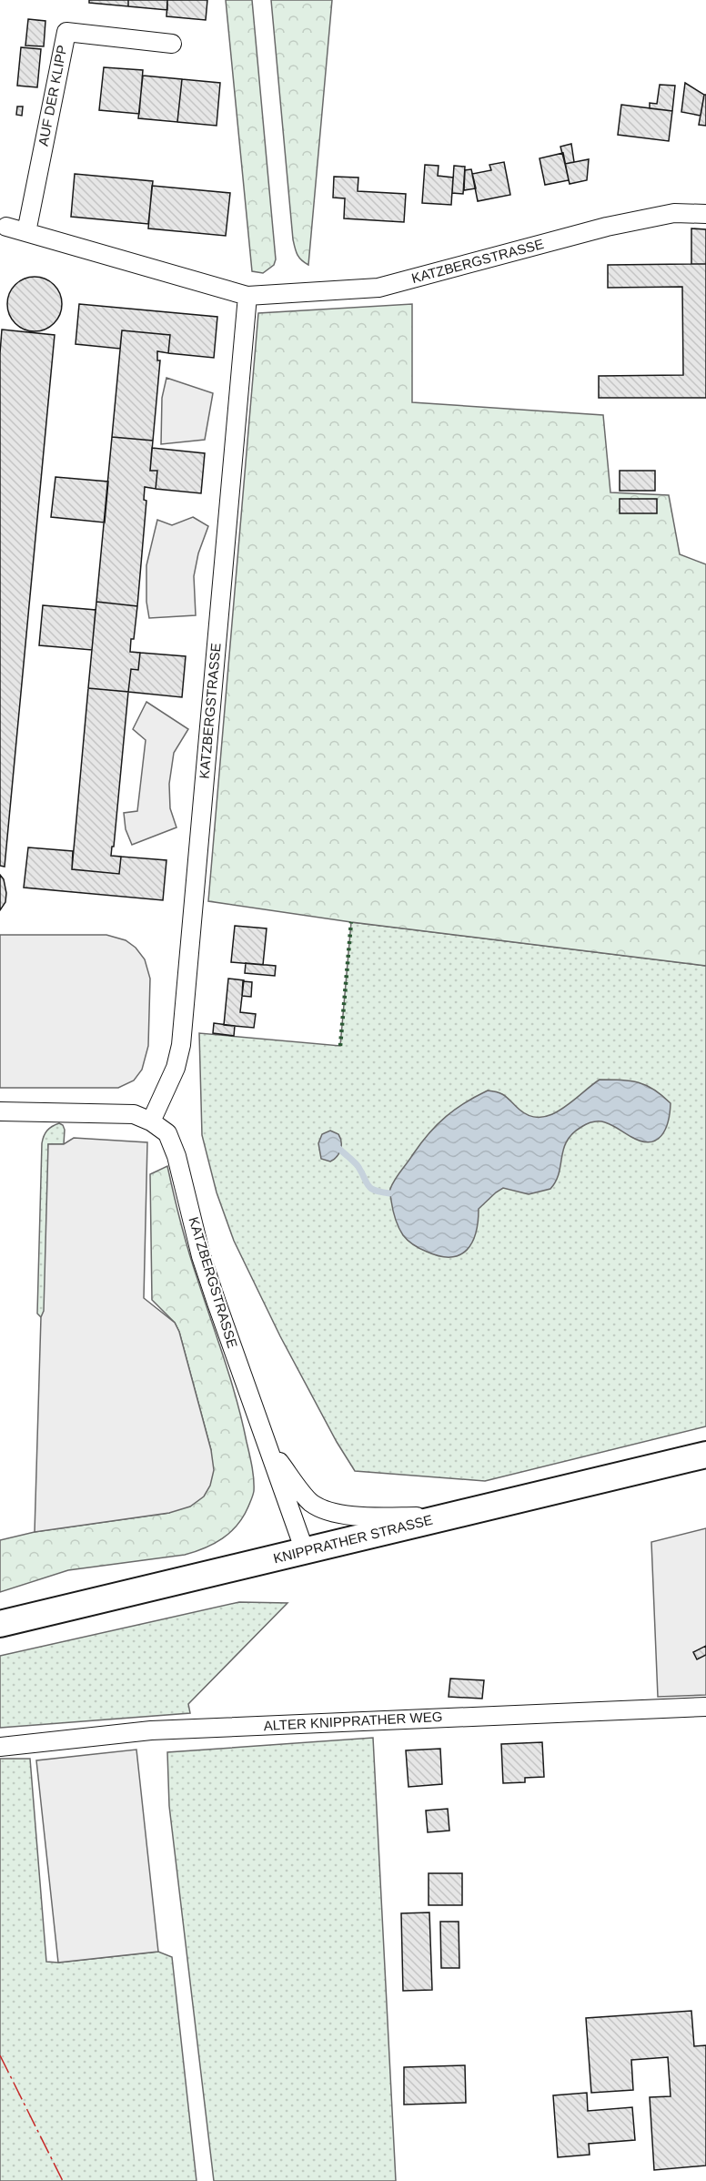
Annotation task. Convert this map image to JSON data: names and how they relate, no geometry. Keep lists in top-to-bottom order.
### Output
{
  "streets": {
    "main road": ["KNIPPRATHER STRASSE"],
    "street": ["AUF DER KLIPP", "KATZBERGSTRASSE", "ALTER KNIPPRATHER WEG"]
  },
  "crossings": [
    ["AUF DER KLIPP", "KATZBERGSTRASSE"],
    ["KATZBERGSTRASSE", "KNIPPRATHER STRASSE"]
  ]
}
